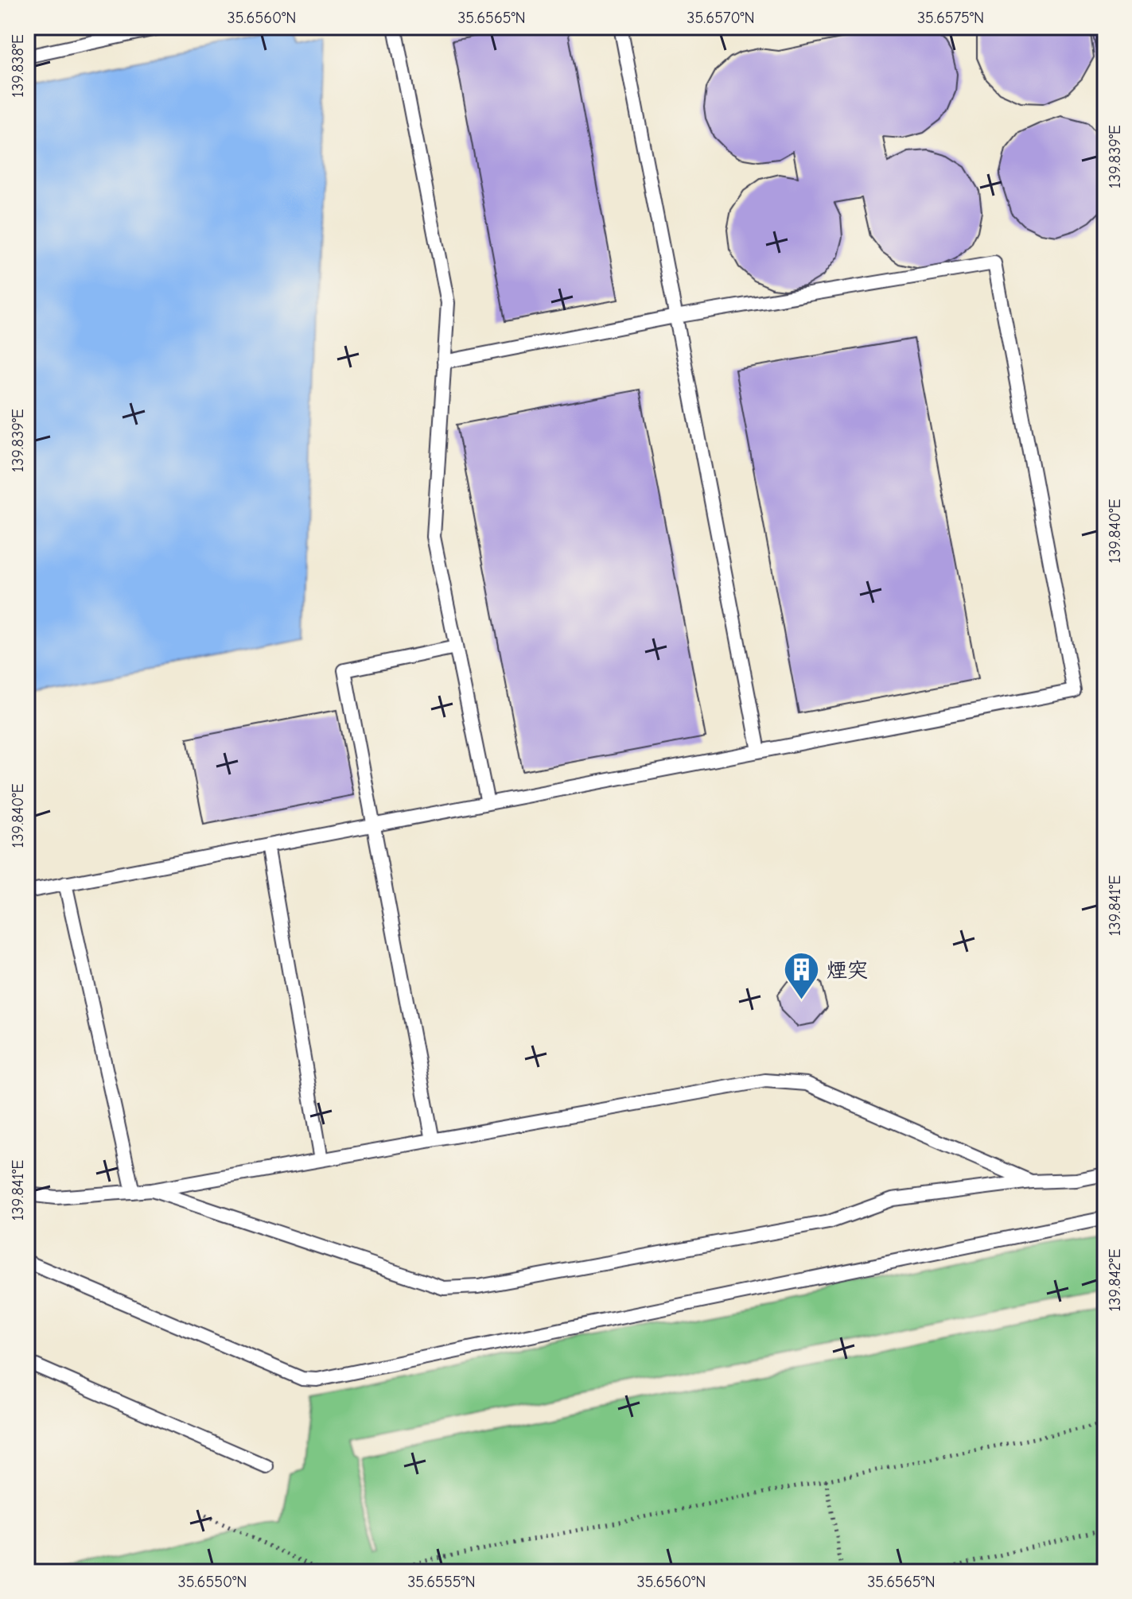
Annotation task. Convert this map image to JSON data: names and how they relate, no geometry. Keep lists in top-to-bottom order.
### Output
{
  "places": {
    "building": ["煙突"]
  },
  "coordinates": [
    "35.6560°N",
    "35.6565°N",
    "35.6570°N",
    "35.6575°N",
    "139.838°E",
    "139.839°E",
    "139.840°E",
    "139.841°E",
    "139.842°E",
    "35.6550°N",
    "35.6555°N"
  ]
}
